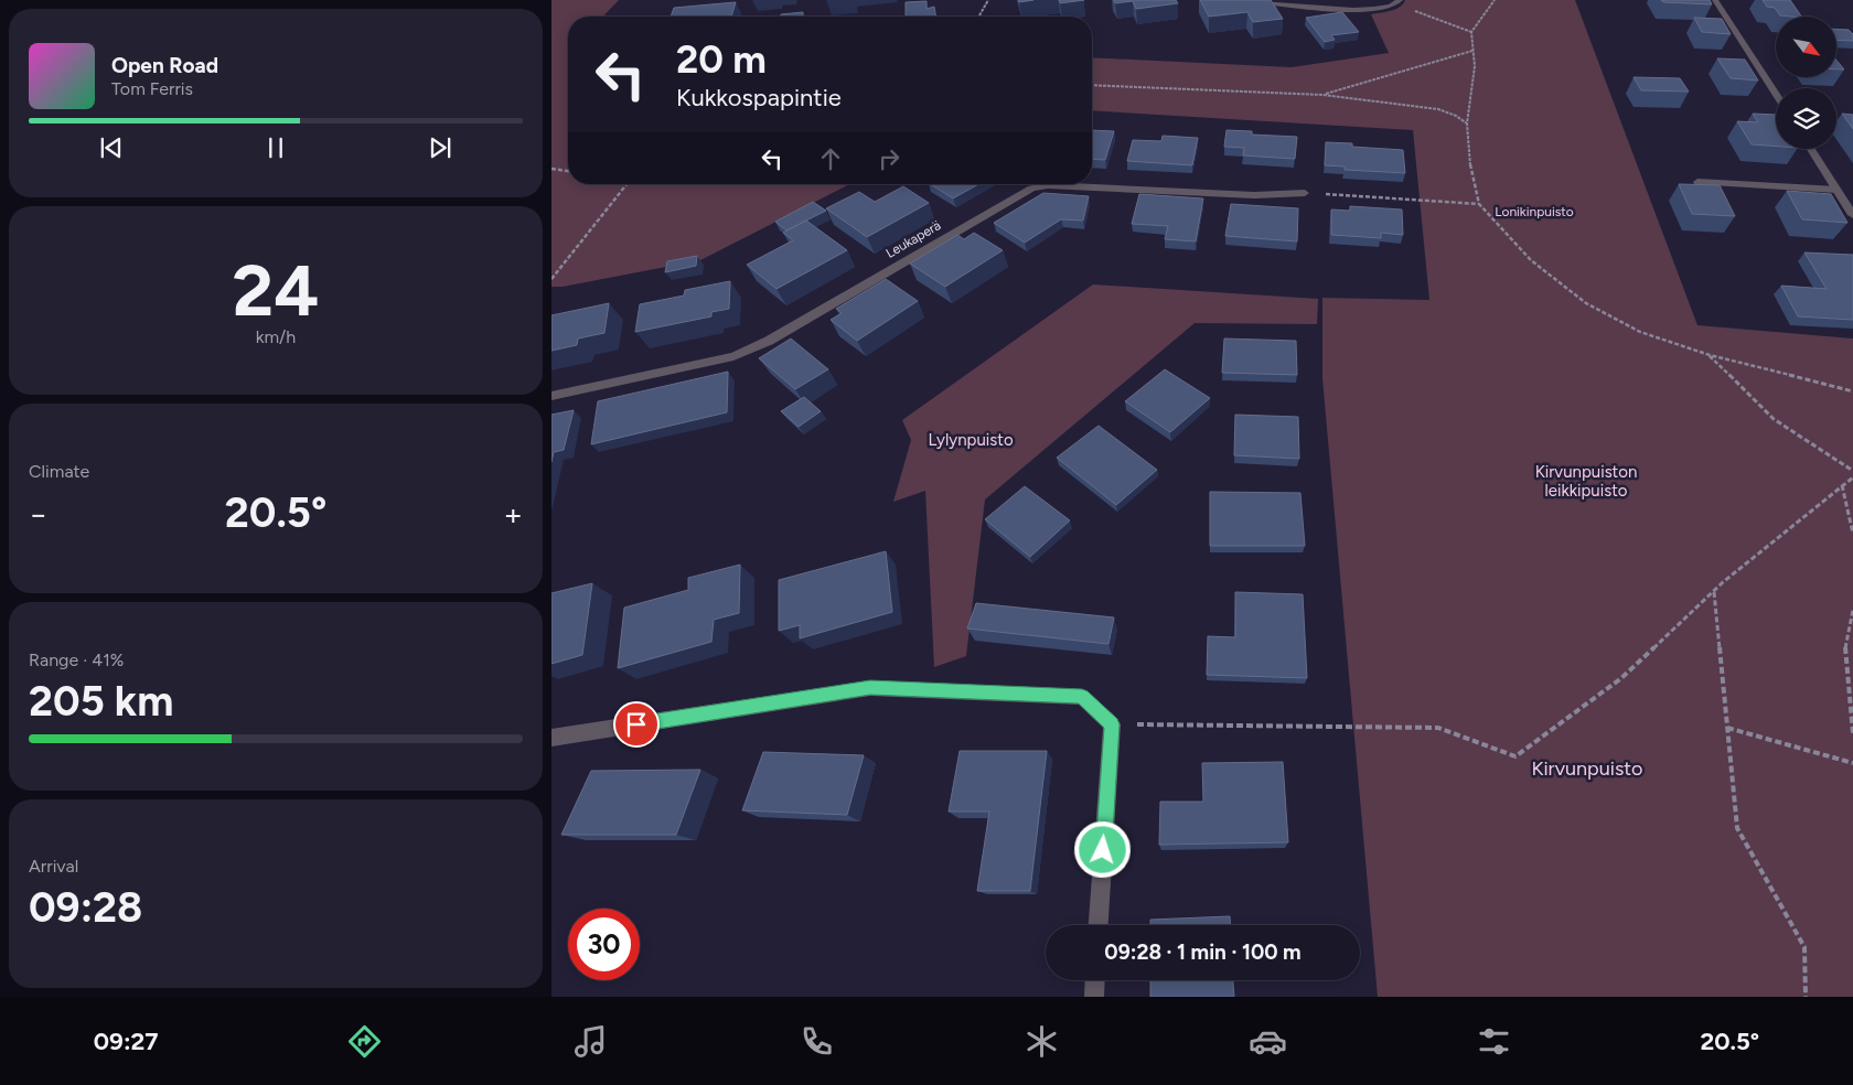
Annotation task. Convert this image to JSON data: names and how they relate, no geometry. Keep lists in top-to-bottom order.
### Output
{
  "streets": {
    "street": ["Leukaperä"]
  },
  "parks": [
    "Lonikinpuisto",
    "Lylynpuisto",
    "Kirvunpuiston leikkipuisto",
    "Kirvunpuisto"
  ],
  "north": "bottom right",
  "page": {
    "turn": ["20 m", "Kukkospapintie"],
    "song": ["Open Road", "Tom Ferris"],
    "tile": [
      ["24", "km/h"],
      "Climate",
      ["Range · 41%", "205 km"],
      ["Arrival", "09:28"]
    ],
    "heat": ["−", "20.5°", "+"],
    "limit": "30",
    "trip": "09:28 · 1 min · 100 m",
    "tabs": ["09:27", "20.5°"]
  }
}
